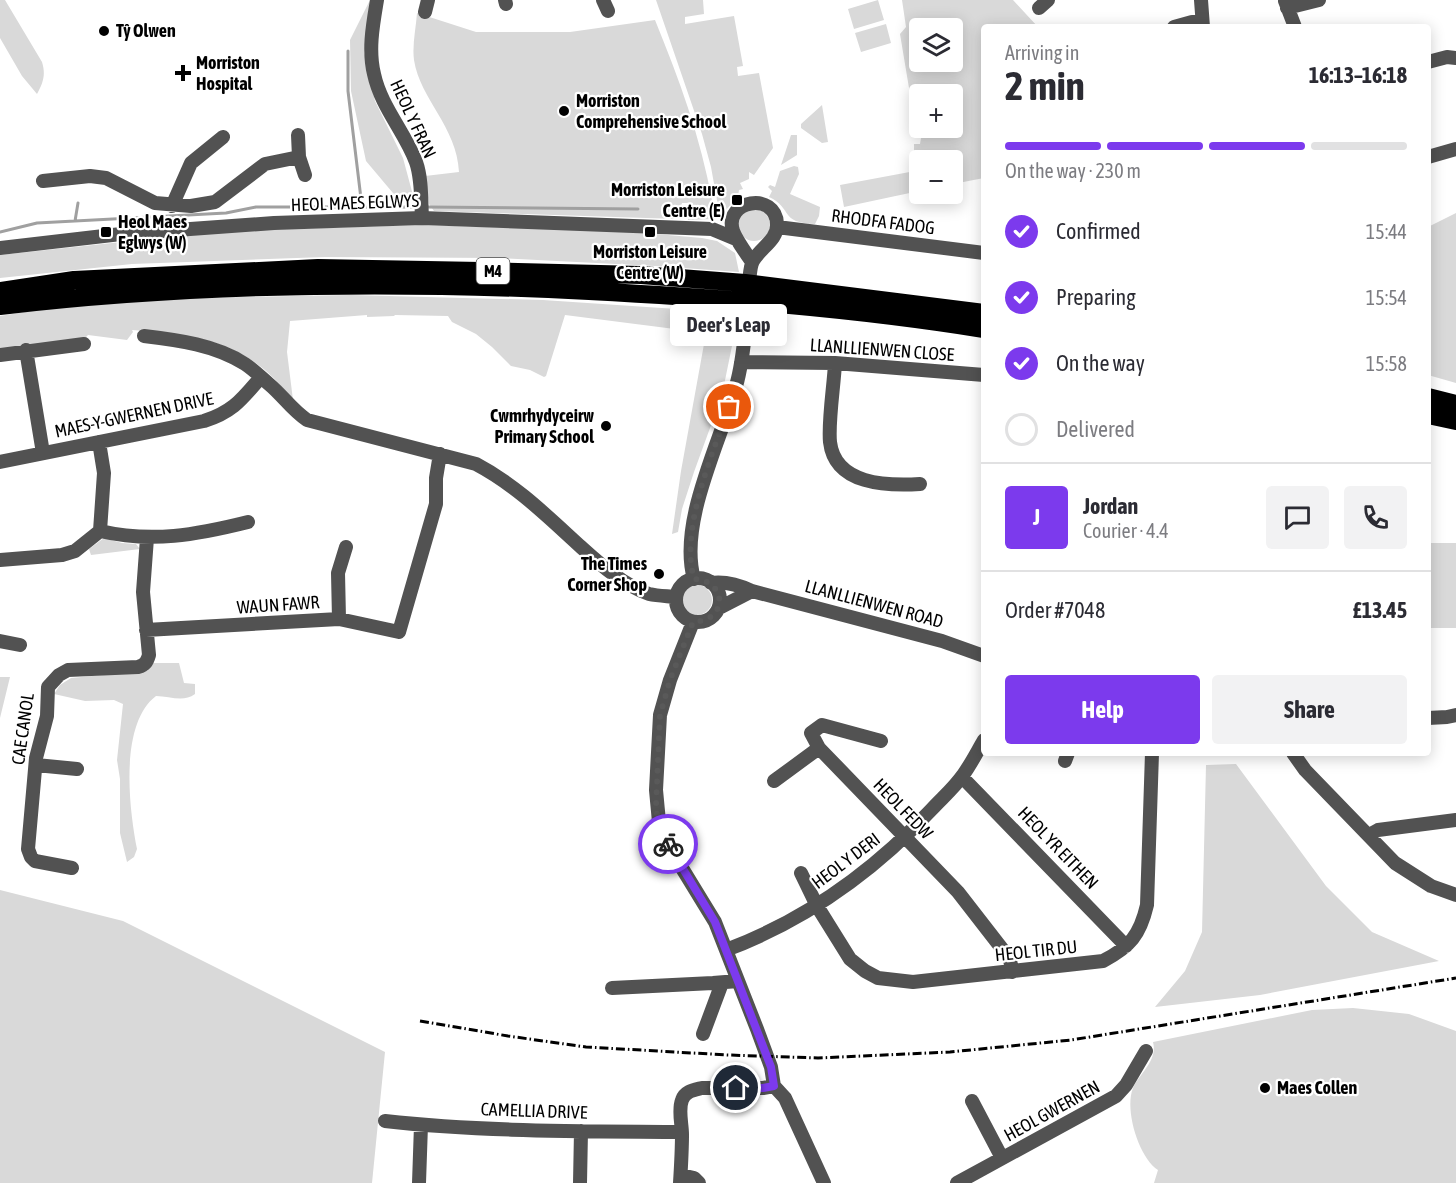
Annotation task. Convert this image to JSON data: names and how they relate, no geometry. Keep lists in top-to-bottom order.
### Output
{
  "streets": {
    "highway": ["M4"],
    "street": [
      "HEOL Y FRAN",
      "HEOL MAES EGLWYS",
      "RHODFA FADOG",
      "LLANLLIENWEN CLOSE",
      "MAES-Y-GWERNEN DRIVE",
      "LLANLLIENWEN ROAD",
      "WAUN FAWR",
      "CAE CANOL",
      "HEOL FEDW",
      "HEOL YR EITHEN",
      "HEOL Y DERI",
      "HEOL TIR DU",
      "CAMELLIA DRIVE",
      "HEOL GWERNEN"
    ]
  },
  "crossings": [
    ["HEOL Y FRAN", "HEOL MAES EGLWYS"],
    ["HEOL MAES EGLWYS", "RHODFA FADOG"],
    ["WAUN FAWR", "CAE CANOL"],
    ["HEOL FEDW", "HEOL Y DERI"],
    ["HEOL FEDW", "HEOL TIR DU"],
    ["HEOL YR EITHEN", "HEOL Y DERI"],
    ["HEOL YR EITHEN", "HEOL TIR DU"],
    ["HEOL Y DERI", "HEOL TIR DU"]
  ],
  "places": {
    "other": [
      "Tŷ Olwen",
      "Morriston Comprehensive School",
      "Deer's Leap",
      "Cwmrhydyceirw Primary School",
      "The Times Corner Shop",
      "Maes Collen"
    ],
    "health": ["Morriston Hospital"],
    "transit": ["Morriston Leisure Centre (E)", "Heol Maes Eglwys (W)", "Morriston Leisure Centre (W)"]
  },
  "page": {
    "map_buttons": ["+", "−"],
    "heading": ["2 min", "Arriving in", "16:13–16:18"],
    "panel": [
      "Jordan",
      "Courier · 4.4",
      "Order #7048",
      "£13.45"
    ],
    "bar": "On the way · 230 m",
    "list": [
      ["Confirmed", "15:44"],
      ["Preparing", "15:54"],
      ["On the way", "15:58"],
      "Delivered"
    ],
    "bubble": "Deer's Leap",
    "round": "J",
    "buttons": ["Help", "Share"]
  }
}
